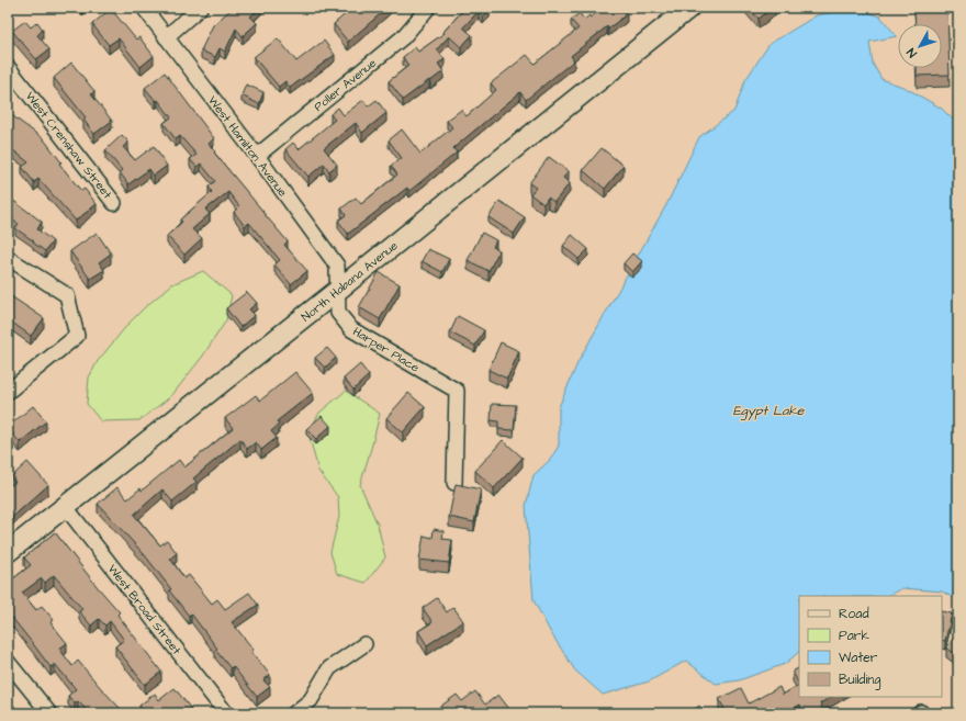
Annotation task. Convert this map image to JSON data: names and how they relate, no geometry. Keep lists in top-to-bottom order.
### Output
{
  "streets": {
    "street": [
      "Poller Avenue",
      "West Crenshaw Street",
      "West Hamilton Avenue",
      "North Habana Avenue",
      "Harper Place",
      "West Broad Street"
    ]
  },
  "crossings": [
    ["Poller Avenue", "West Hamilton Avenue"],
    ["West Hamilton Avenue", "North Habana Avenue"],
    ["West Hamilton Avenue", "Harper Place"],
    ["North Habana Avenue", "Harper Place"],
    ["North Habana Avenue", "West Broad Street"]
  ],
  "water": ["Egypt Lake"],
  "legend": [
    "Road",
    "Park",
    "Water",
    "Building"
  ],
  "north": "bottom left"
}
